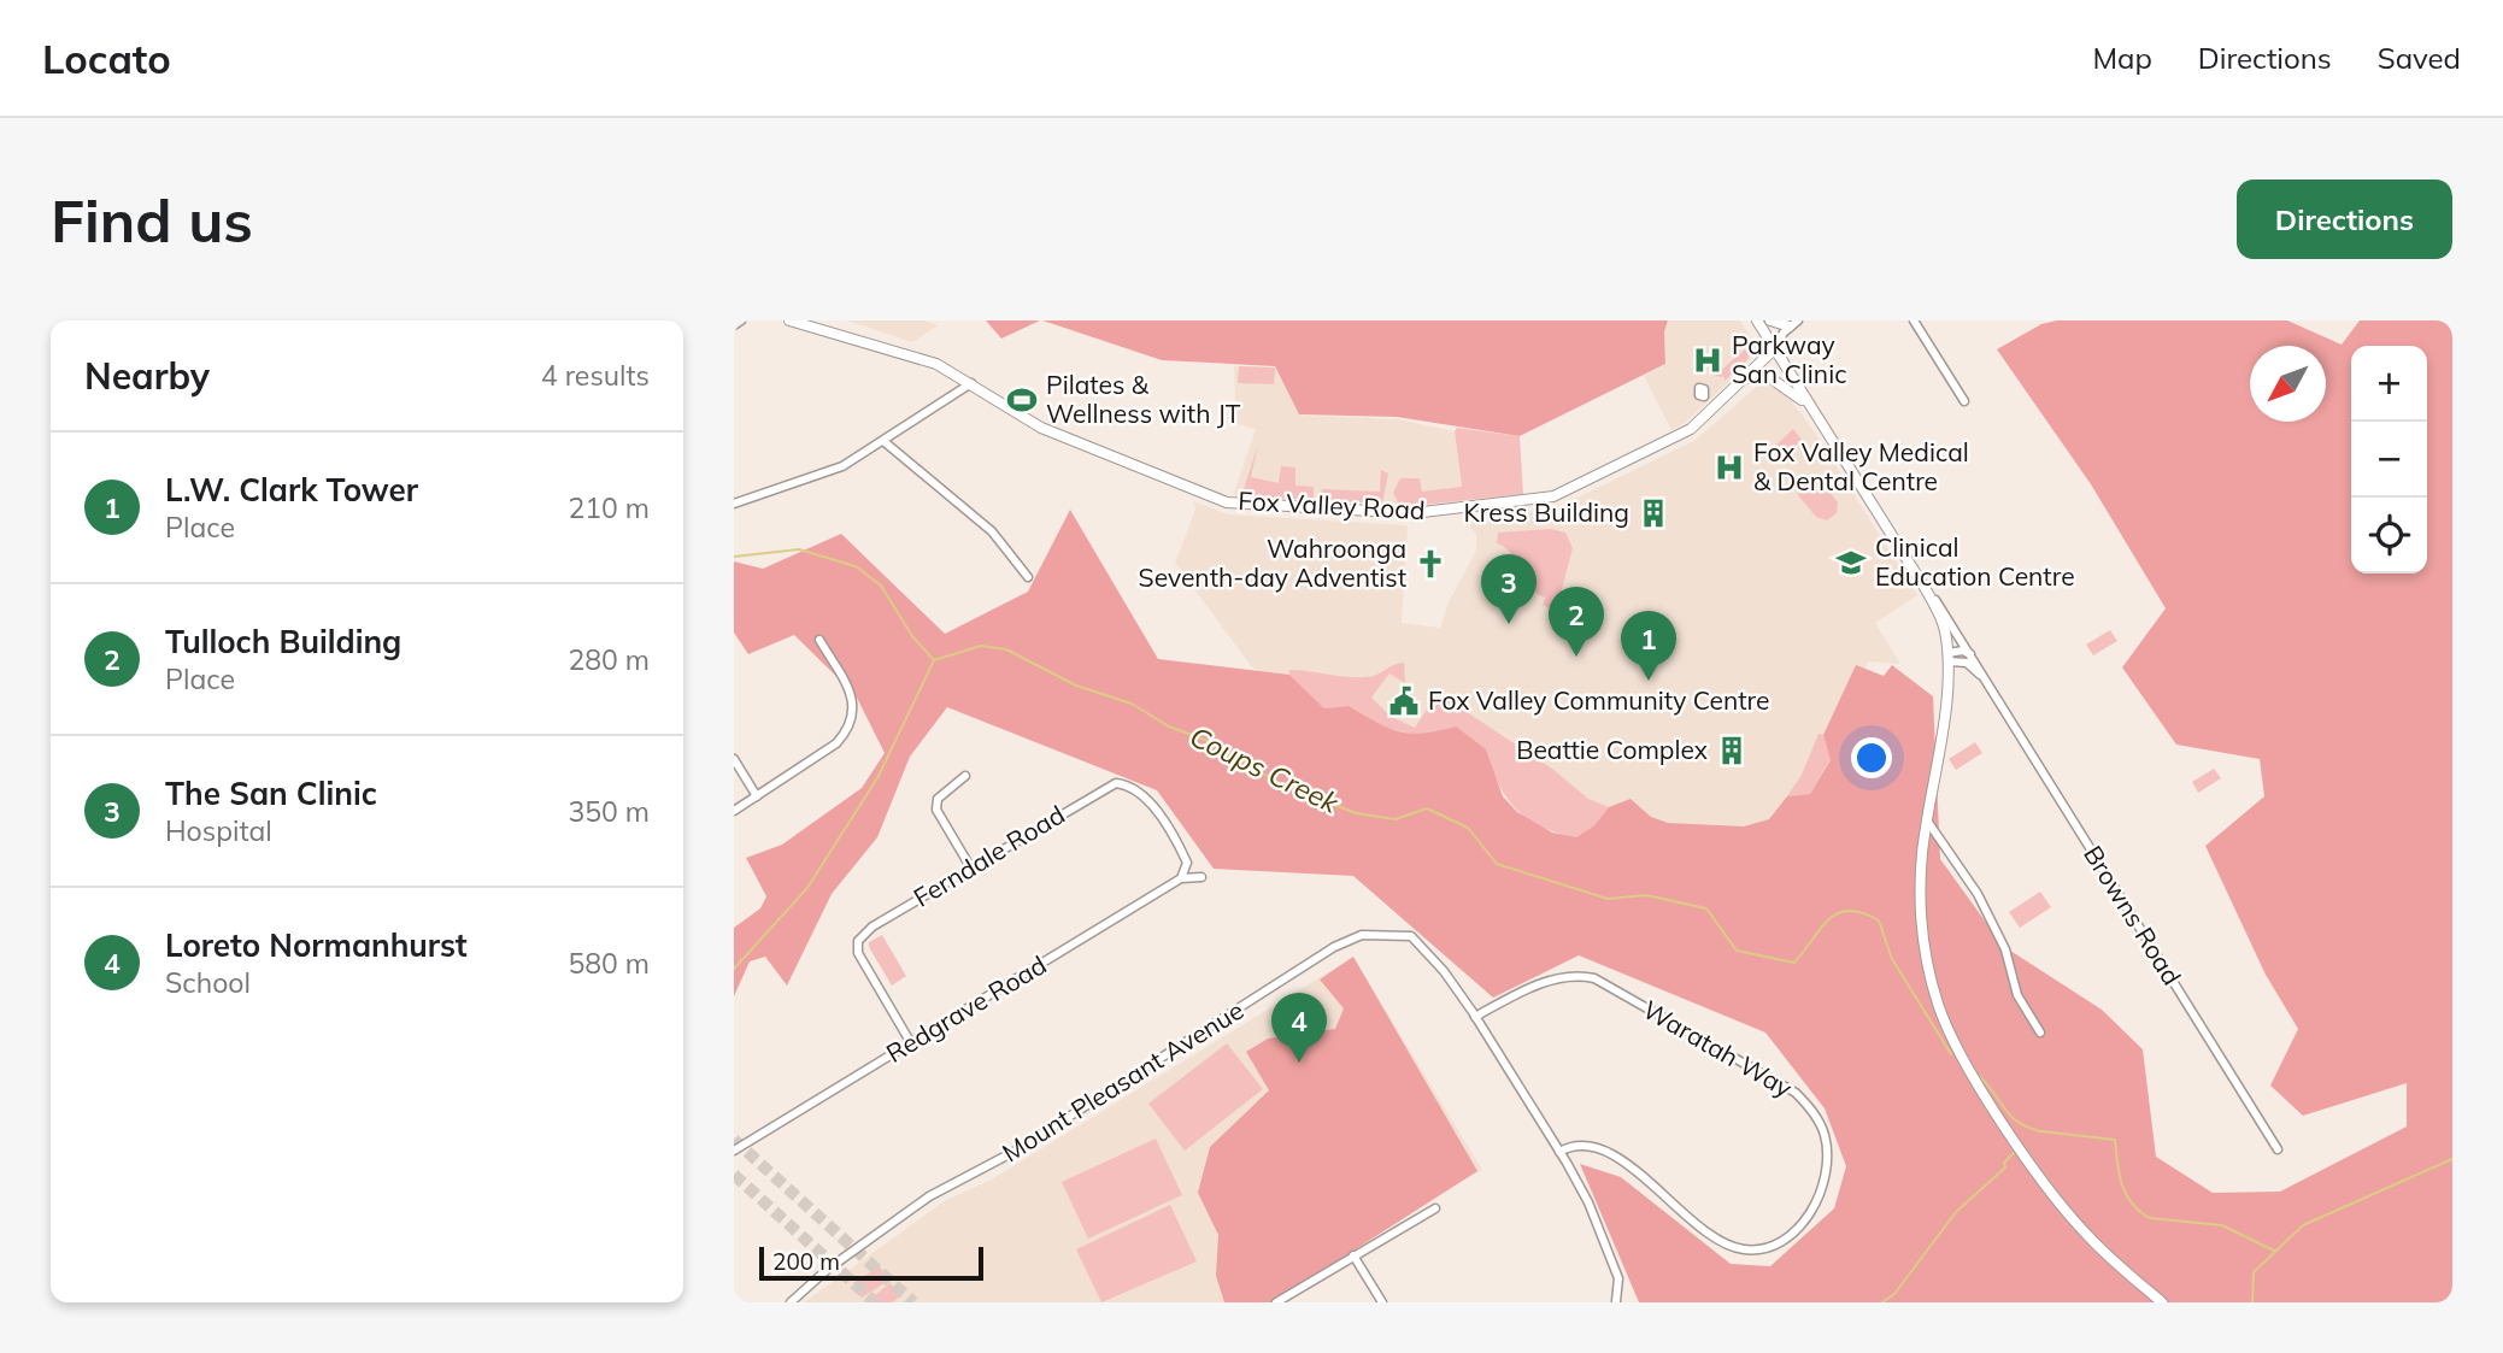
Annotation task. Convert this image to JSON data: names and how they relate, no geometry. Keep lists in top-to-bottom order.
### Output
{
  "streets": {
    "main road": ["Fox Valley Road"],
    "street": [
      "Ferndale Road",
      "Browns Road",
      "Redgrave Road",
      "Waratah Way",
      "Mount Pleasant Avenue"
    ]
  },
  "crossings": [
    ["Ferndale Road", "Redgrave Road"],
    ["Waratah Way", "Mount Pleasant Avenue"]
  ],
  "water": ["Coups Creek"],
  "places": {
    "hospital": ["Parkway San Clinic", "Fox Valley Medical & Dental Centre"],
    "sports": ["Pilates & Wellness with JT"],
    "building": ["Kress Building", "Beattie Complex"],
    "school or university": ["Clinical Education Centre"],
    "church": ["Wahroonga Seventh-day Adventist"],
    "public building": ["Fox Valley Community Centre"]
  },
  "scale_bar": "200 m",
  "north": "bottom left",
  "page": {
    "header": "Locato",
    "nav": ["Map", "Directions", "Saved"],
    "buttons": "Directions",
    "title": "Find us",
    "heading": ["Nearby", "4 results"],
    "map_buttons": ["+", "−"],
    "list": [
      {
        "mark": "1",
        "name": "L.W. Clark Tower",
        "note": "Place",
        "value": "210 m"
      },
      {
        "mark": "2",
        "name": "Tulloch Building",
        "note": "Place",
        "value": "280 m"
      },
      {
        "mark": "3",
        "name": "The San Clinic",
        "note": "Hospital",
        "value": "350 m"
      },
      {
        "mark": "4",
        "name": "Loreto Normanhurst",
        "note": "School",
        "value": "580 m"
      }
    ],
    "pins": [
      "3",
      "2",
      "1",
      "4"
    ],
    "scale": "200 m"
  }
}
